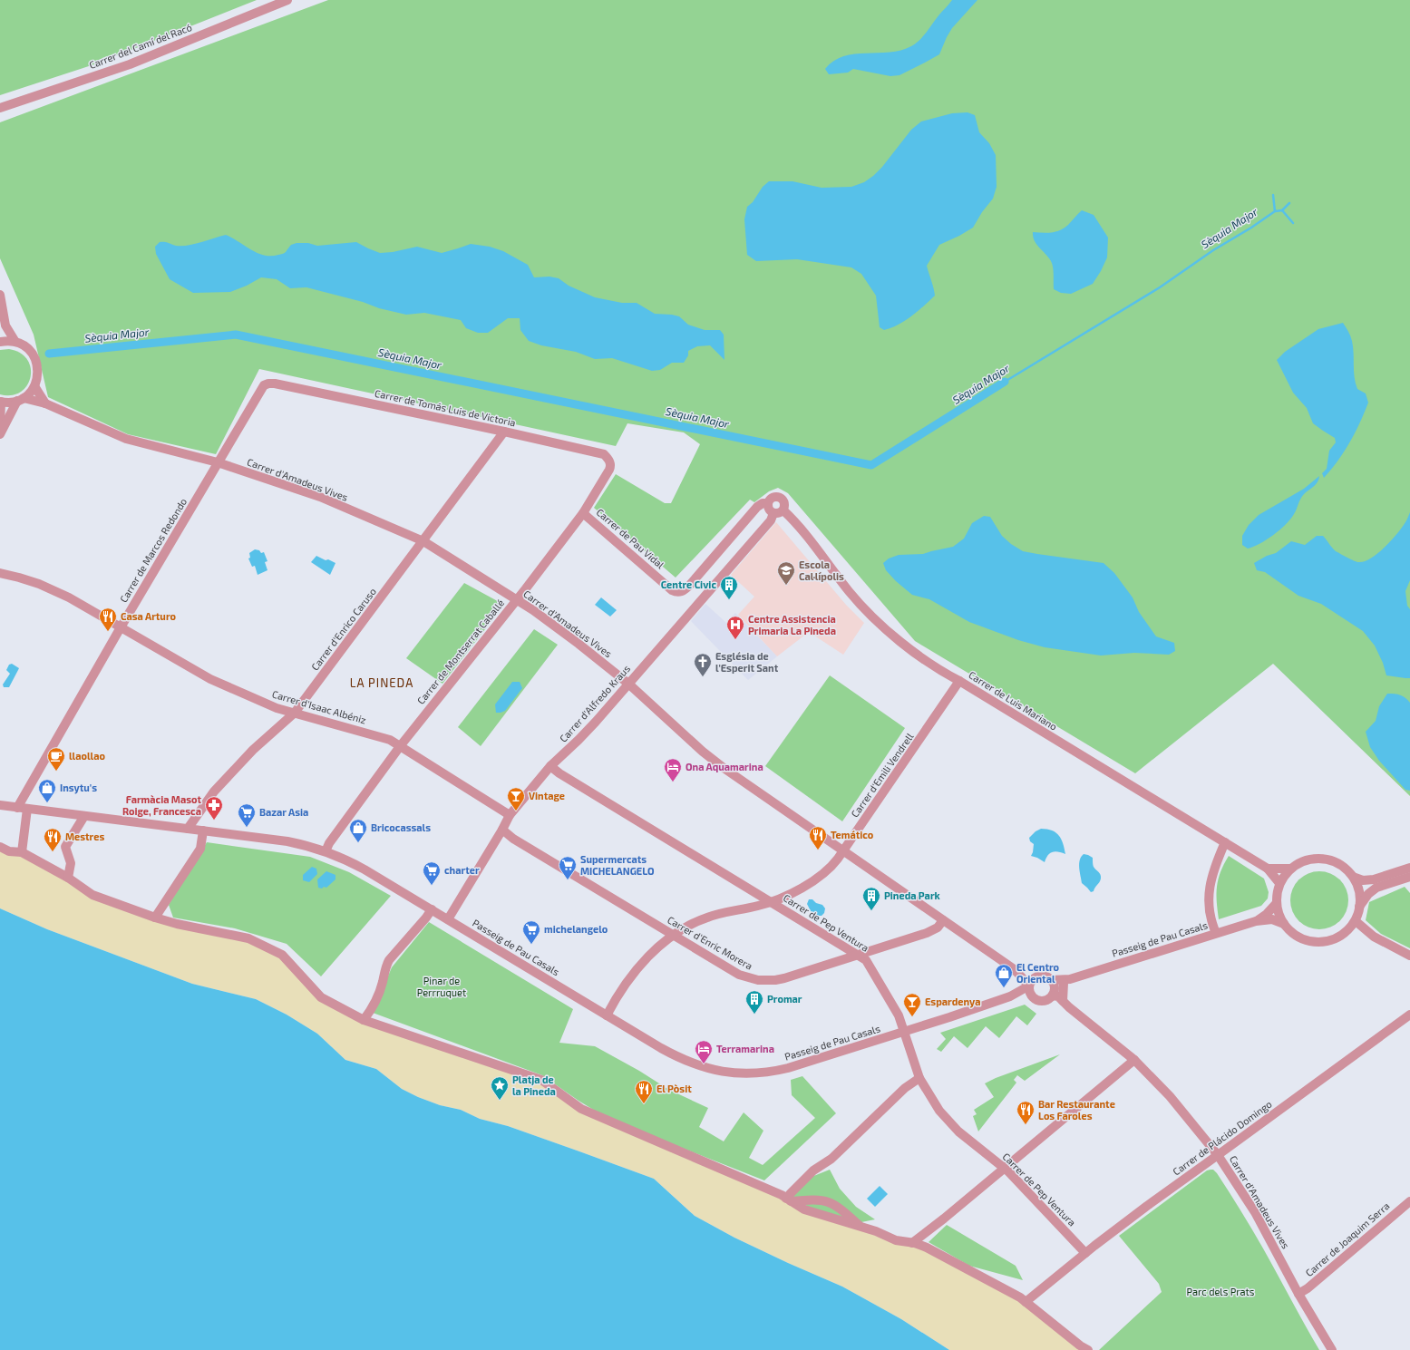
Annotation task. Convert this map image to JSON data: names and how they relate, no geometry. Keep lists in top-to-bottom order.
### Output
{
  "streets": {
    "street": [
      "Carrer del Camí del Racó",
      "Carrer de Tomás Luis de Victoria",
      "Carrer d'Amadeus Vives",
      "Carrer de Pau Vidal",
      "Carrer de Marcos Redondo",
      "Carrer d'Enrico Caruso",
      "Carrer de Montserrat Caballé",
      "Carrer de Luis Mariano",
      "Carrer d'Alfredo Kraus",
      "Carrer d'Isaac Albéniz",
      "Carrer d'Emili Vendrell",
      "Carrer de Pep Ventura",
      "Passeig de Pau Casals",
      "Carrer d'Enric Morera",
      "Carrer de Plácido Domingo",
      "Carrer de Joaquim Serra"
    ]
  },
  "crossings": [
    ["Carrer de Tomás Luis de Victoria", "Carrer de Marcos Redondo"],
    ["Carrer de Tomás Luis de Victoria", "Carrer d'Enrico Caruso"],
    ["Carrer de Tomás Luis de Victoria", "Carrer de Montserrat Caballé"],
    ["Carrer d'Amadeus Vives", "Carrer de Marcos Redondo"],
    ["Carrer d'Amadeus Vives", "Carrer d'Enrico Caruso"],
    ["Carrer d'Amadeus Vives", "Carrer de Montserrat Caballé"],
    ["Carrer d'Amadeus Vives", "Carrer d'Alfredo Kraus"],
    ["Carrer d'Amadeus Vives", "Carrer d'Emili Vendrell"],
    ["Carrer d'Amadeus Vives", "Passeig de Pau Casals"],
    ["Carrer d'Amadeus Vives", "Carrer d'Enric Morera"],
    ["Carrer d'Amadeus Vives", "Carrer de Plácido Domingo"],
    ["Carrer d'Amadeus Vives", "Carrer de Joaquim Serra"],
    ["Carrer de Pau Vidal", "Carrer de Montserrat Caballé"],
    ["Carrer de Pau Vidal", "Carrer de Luis Mariano"],
    ["Carrer de Pau Vidal", "Carrer d'Alfredo Kraus"],
    ["Carrer de Marcos Redondo", "Carrer d'Isaac Albéniz"],
    ["Carrer de Marcos Redondo", "Passeig de Pau Casals"],
    ["Carrer d'Enrico Caruso", "Carrer d'Isaac Albéniz"],
    ["Carrer d'Enrico Caruso", "Passeig de Pau Casals"],
    ["Carrer de Montserrat Caballé", "Carrer d'Isaac Albéniz"],
    ["Carrer de Montserrat Caballé", "Passeig de Pau Casals"],
    ["Carrer de Luis Mariano", "Carrer d'Alfredo Kraus"],
    ["Carrer de Luis Mariano", "Carrer d'Emili Vendrell"],
    ["Carrer de Luis Mariano", "Passeig de Pau Casals"],
    ["Carrer d'Alfredo Kraus", "Carrer d'Isaac Albéniz"],
    ["Carrer d'Alfredo Kraus", "Carrer de Pep Ventura"],
    ["Carrer d'Alfredo Kraus", "Passeig de Pau Casals"],
    ["Carrer d'Alfredo Kraus", "Carrer d'Enric Morera"],
    ["Carrer d'Emili Vendrell", "Carrer de Pep Ventura"],
    ["Carrer d'Emili Vendrell", "Passeig de Pau Casals"],
    ["Carrer d'Emili Vendrell", "Carrer d'Enric Morera"],
    ["Carrer de Pep Ventura", "Passeig de Pau Casals"],
    ["Carrer de Pep Ventura", "Carrer d'Enric Morera"],
    ["Carrer de Pep Ventura", "Carrer de Plácido Domingo"]
  ],
  "districts": ["LA PINEDA"],
  "water": ["Sèquia Major"],
  "parks": ["Pinar de Perrruquet", "Parc dels Prats"],
  "places": {
    "school or university": ["Escola Cal·lípolis"],
    "building": ["Centre Civic", "Pineda Park", "Promar"],
    "restaurant": [
      "Casa Arturo",
      "Temático",
      "Mestres",
      "El Pòsit",
      "Bar Restaurante Los Faroles"
    ],
    "hospital": ["Centre Assistencia Primaria La Pineda"],
    "church": ["Església de l'Esperit Sant"],
    "cafe": ["llaollao"],
    "hotel": ["Ona Aquamarina", "Terramarina"],
    "shop": ["Insytu's", "Bricocassals", "El Centro Oriental"],
    "bar": ["Vintage", "Espardenya"],
    "pharmacy": ["Farmàcia Masot Roige, Francesca"],
    "supermarket": [
      "Bazar Asia",
      "Supermercats MICHELANGELO",
      "charter",
      "michelangelo"
    ],
    "place": ["Platja de la Pineda"]
  }
}
